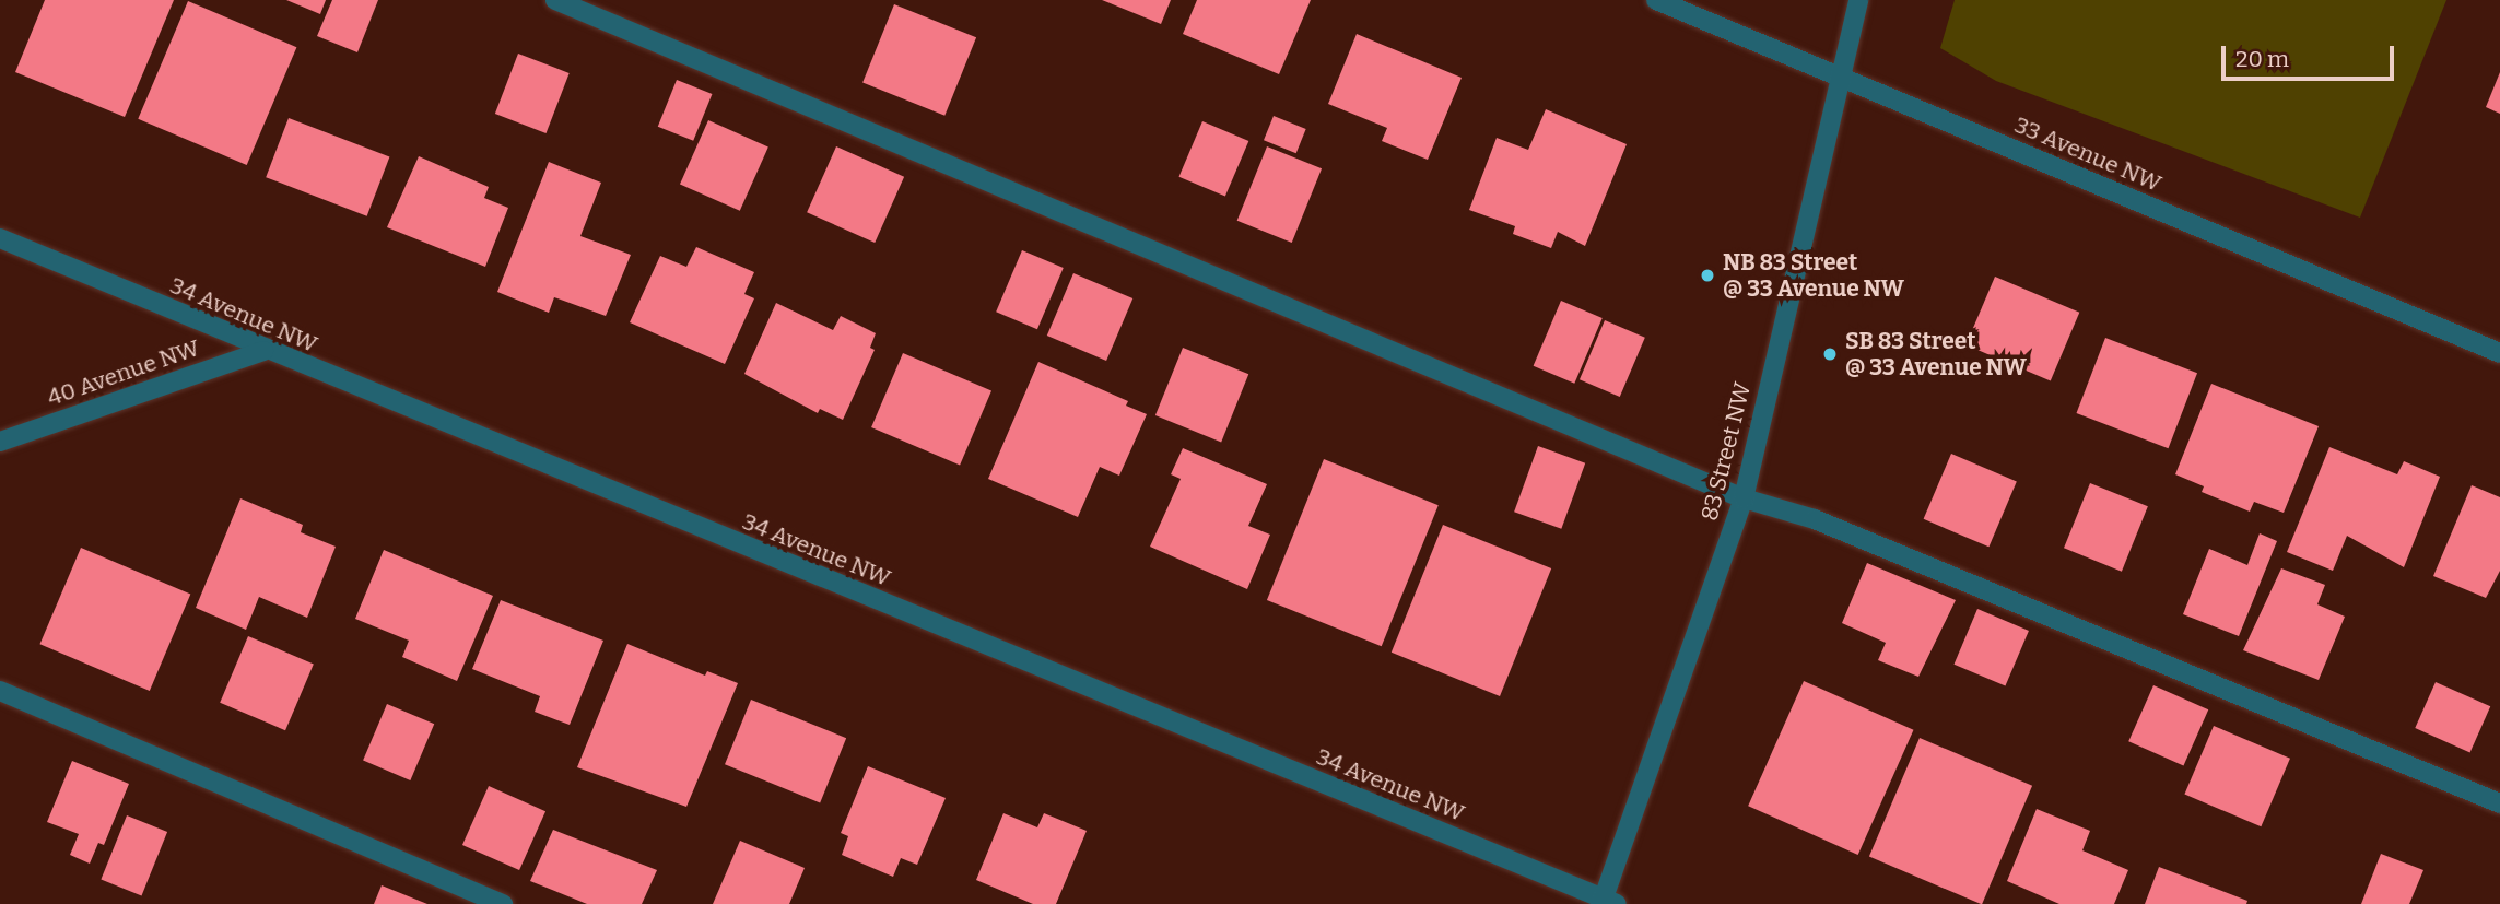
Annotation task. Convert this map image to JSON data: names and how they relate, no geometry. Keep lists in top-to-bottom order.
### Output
{
  "streets": {
    "street": [
      "33 Avenue NW",
      "34 Avenue NW",
      "40 Avenue NW",
      "83 Street NW"
    ]
  },
  "crossings": [
    ["33 Avenue NW", "83 Street NW"],
    ["34 Avenue NW", "40 Avenue NW"],
    ["34 Avenue NW", "83 Street NW"]
  ],
  "places": ["NB 83 Street @ 33 Avenue NW", "SB 83 Street @ 33 Avenue NW"],
  "scale_bar": "20 m"
}
